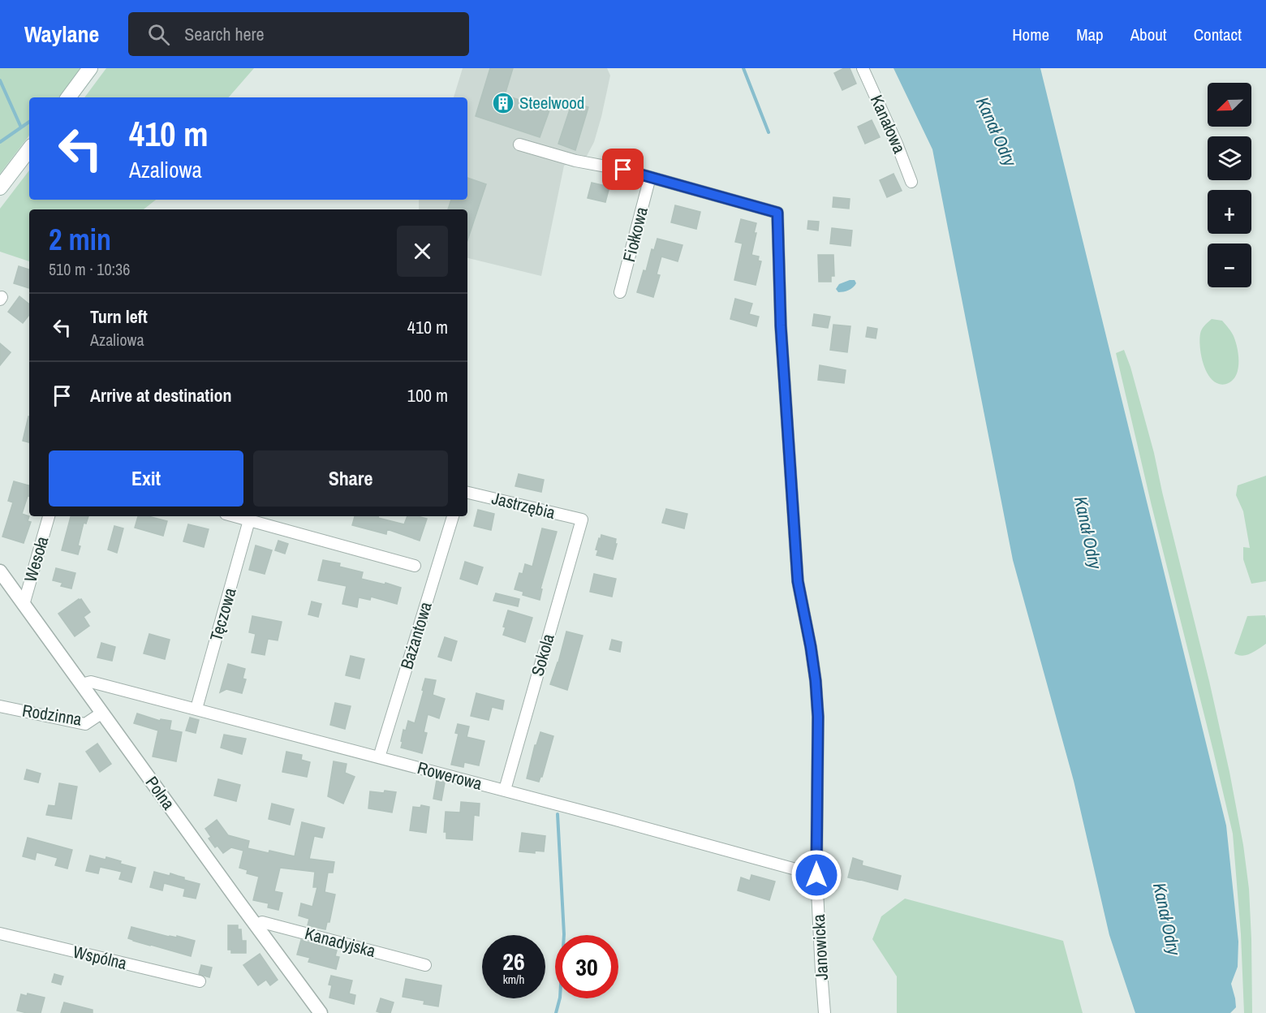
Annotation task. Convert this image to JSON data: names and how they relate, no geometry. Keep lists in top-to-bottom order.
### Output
{
  "streets": {
    "street": [
      "Kanałowa",
      "Fiołkowa",
      "Jastrzębia",
      "Wesoła",
      "Tęczowa",
      "Bażantowa",
      "Sokola",
      "Rodzinna",
      "Rowerowa",
      "Polna",
      "Kanadyjska",
      "Janowicka",
      "Wspólna"
    ]
  },
  "crossings": [
    ["Fiołkowa", "Janowicka"],
    ["Jastrzębia", "Sokola"],
    ["Wesoła", "Polna"],
    ["Tęczowa", "Rowerowa"],
    ["Bażantowa", "Rowerowa"],
    ["Sokola", "Rowerowa"],
    ["Rodzinna", "Polna"],
    ["Rowerowa", "Polna"],
    ["Rowerowa", "Janowicka"],
    ["Polna", "Kanadyjska"]
  ],
  "water": ["Kanał Odry"],
  "places": {
    "building": ["Steelwood"]
  },
  "north": "bottom left",
  "page": {
    "header": "Waylane",
    "search": "Search here",
    "nav": [
      "Home",
      "Map",
      "About",
      "Contact"
    ],
    "map_buttons": ["+", "−"],
    "turn": ["410 m", "Azaliowa"],
    "heading": ["2 min", "510 m · 10:36"],
    "list": [
      {
        "name": "Turn left",
        "note": "Azaliowa",
        "value": "410 m"
      },
      {
        "name": "Arrive at destination",
        "value": "100 m"
      }
    ],
    "buttons": ["Exit", "Share"],
    "speed": "26 km/h",
    "limit": "30"
  }
}
